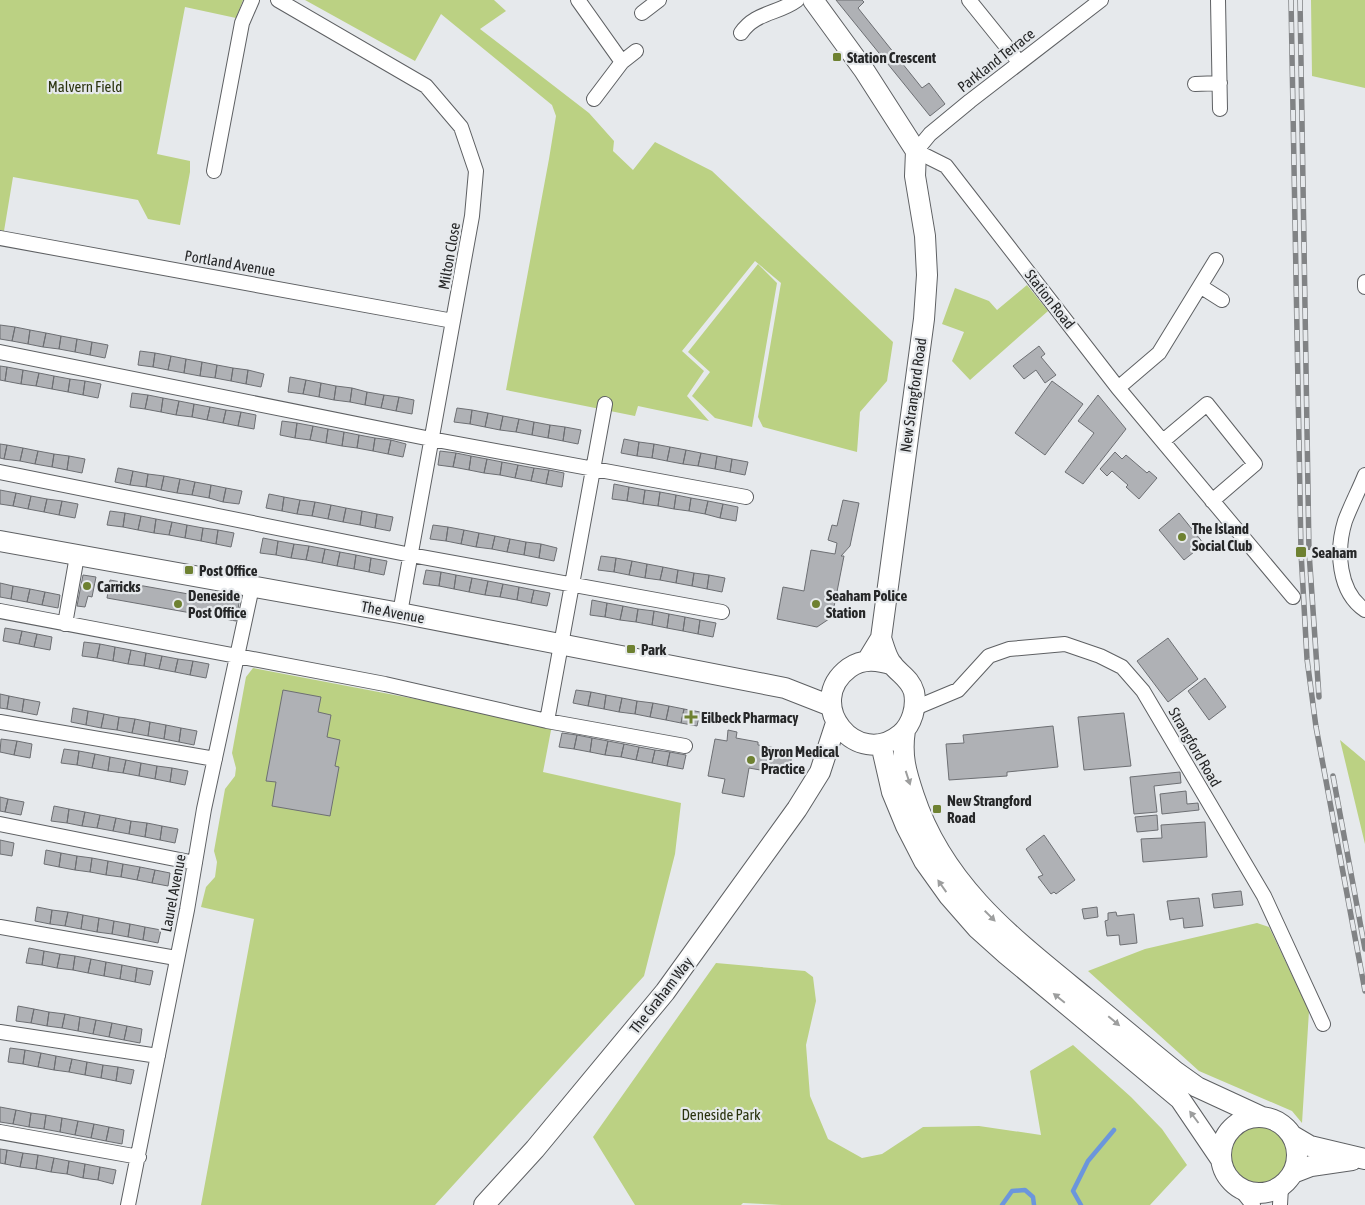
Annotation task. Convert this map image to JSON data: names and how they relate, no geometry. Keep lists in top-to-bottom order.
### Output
{
  "streets": {
    "main road": ["New Strangford Road", "The Avenue", "The Graham Way"],
    "street": [
      "Parkland Terrace",
      "Milton Close",
      "Portland Avenue",
      "Station Road",
      "Strangford Road",
      "Laurel Avenue"
    ]
  },
  "crossings": [
    ["Parkland Terrace", "Station Road"],
    ["Parkland Terrace", "New Strangford Road"],
    ["Milton Close", "Portland Avenue"],
    ["Milton Close", "The Avenue"],
    ["Station Road", "New Strangford Road"],
    ["New Strangford Road", "The Avenue"],
    ["New Strangford Road", "Strangford Road"],
    ["New Strangford Road", "The Graham Way"],
    ["The Avenue", "Strangford Road"],
    ["The Avenue", "Laurel Avenue"],
    ["The Avenue", "The Graham Way"],
    ["Strangford Road", "The Graham Way"]
  ],
  "parks": ["Malvern Field", "Deneside Park"],
  "places": {
    "transit": [
      "Station Crescent",
      "Seaham",
      "Post Office",
      "Park",
      "New Strangford Road"
    ],
    "other": [
      "The Island Social Club",
      "Carricks",
      "Deneside Post Office",
      "Seaham Police Station",
      "Byron Medical Practice"
    ],
    "health": ["Eilbeck Pharmacy"]
  }
}
